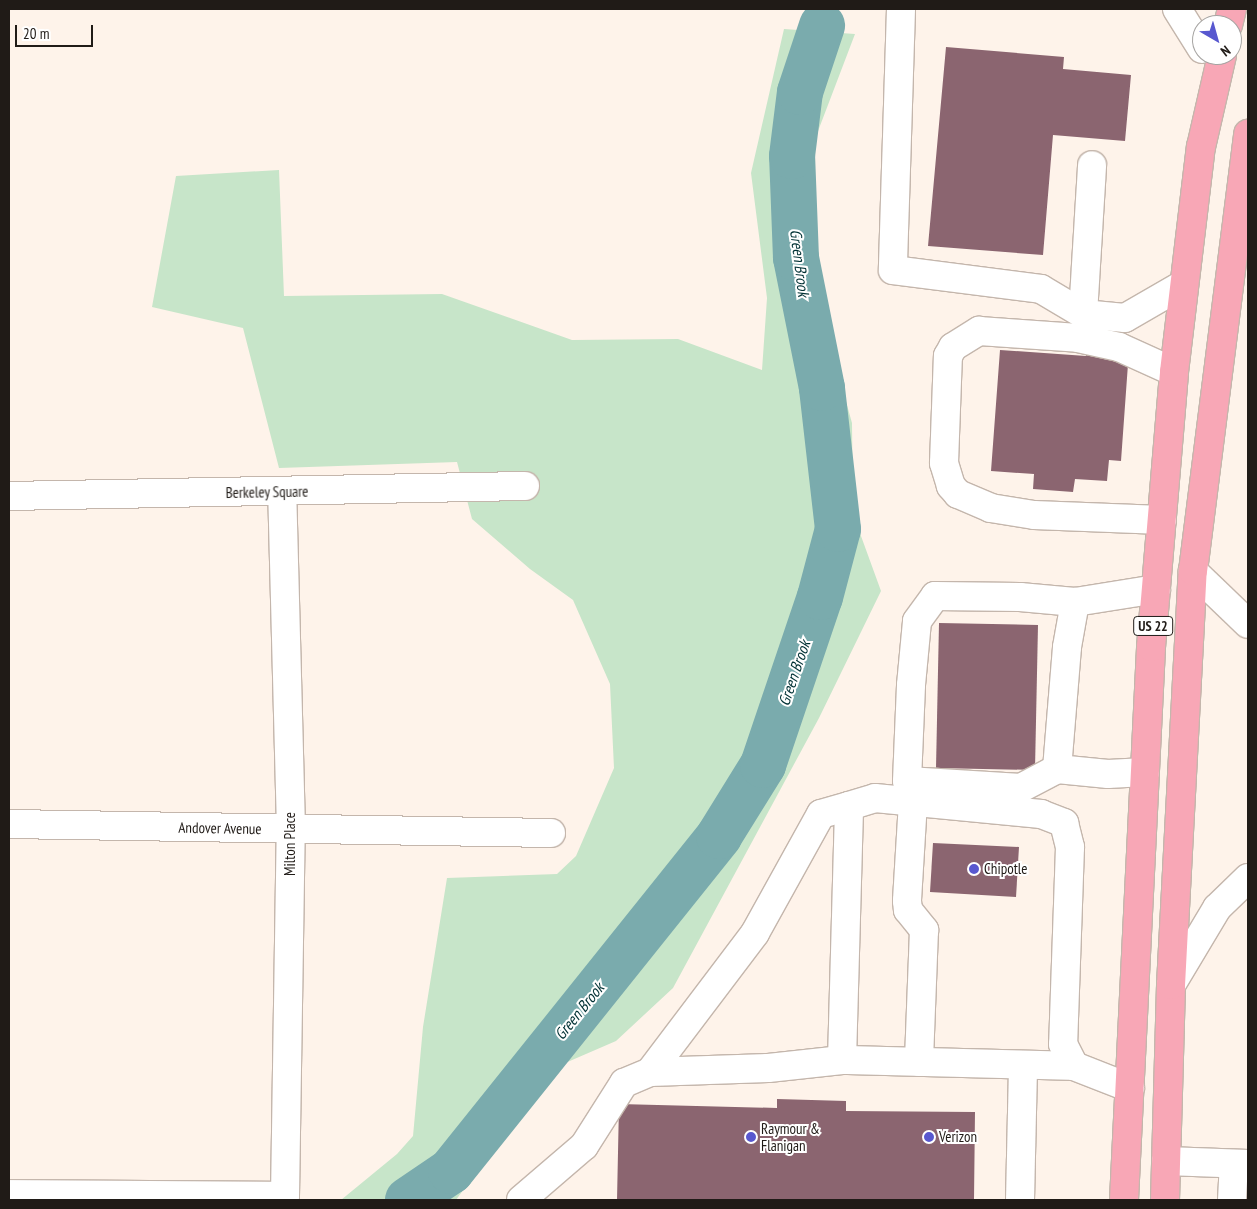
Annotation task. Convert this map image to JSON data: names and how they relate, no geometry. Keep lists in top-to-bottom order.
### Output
{
  "streets": {
    "highway": ["US 22"],
    "street": ["Berkeley Square", "Andover Avenue", "Milton Place"]
  },
  "crossings": [
    ["Berkeley Square", "Milton Place"],
    ["Andover Avenue", "Milton Place"]
  ],
  "water": ["Green Brook"],
  "places": ["Chipotle", "Raymour & Flanigan", "Verizon"],
  "scale_bar": "20 m",
  "north": "bottom right"
}
